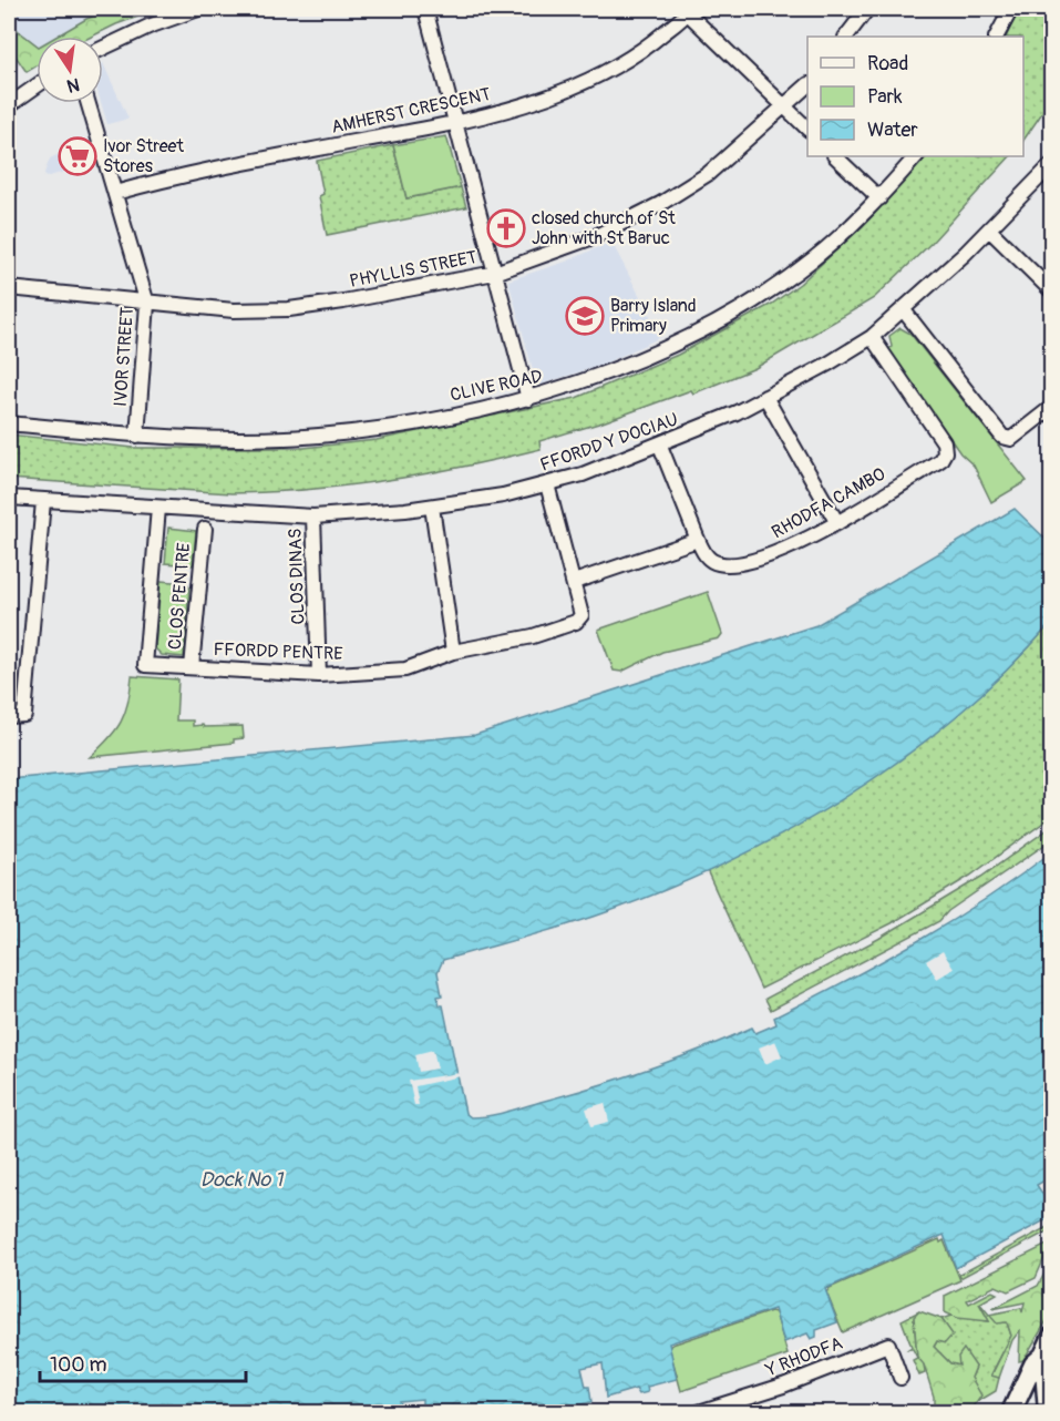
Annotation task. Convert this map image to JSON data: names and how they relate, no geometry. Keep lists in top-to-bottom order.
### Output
{
  "streets": {
    "street": [
      "AMHERST CRESCENT",
      "PHYLLIS STREET",
      "IVOR STREET",
      "CLIVE ROAD",
      "FFORDD Y DOCIAU",
      "RHODFA CAMBO",
      "CLOS DINAS",
      "CLOS PENTRE",
      "FFORDD PENTRE",
      "Y RHODFA"
    ]
  },
  "crossings": [
    ["AMHERST CRESCENT", "IVOR STREET"],
    ["PHYLLIS STREET", "IVOR STREET"],
    ["IVOR STREET", "CLIVE ROAD"],
    ["FFORDD Y DOCIAU", "RHODFA CAMBO"],
    ["FFORDD Y DOCIAU", "CLOS DINAS"],
    ["FFORDD Y DOCIAU", "FFORDD PENTRE"],
    ["CLOS DINAS", "FFORDD PENTRE"],
    ["CLOS PENTRE", "FFORDD PENTRE"]
  ],
  "water": ["Dock Nº 1"],
  "places": {
    "supermarket": ["Ivor Street Stores"],
    "church": ["closed church of St John with St Baruc"],
    "school or university": ["Barry Island Primary"]
  },
  "legend": ["Road", "Park", "Water"],
  "scale_bar": "100 m",
  "north": "bottom"
}
